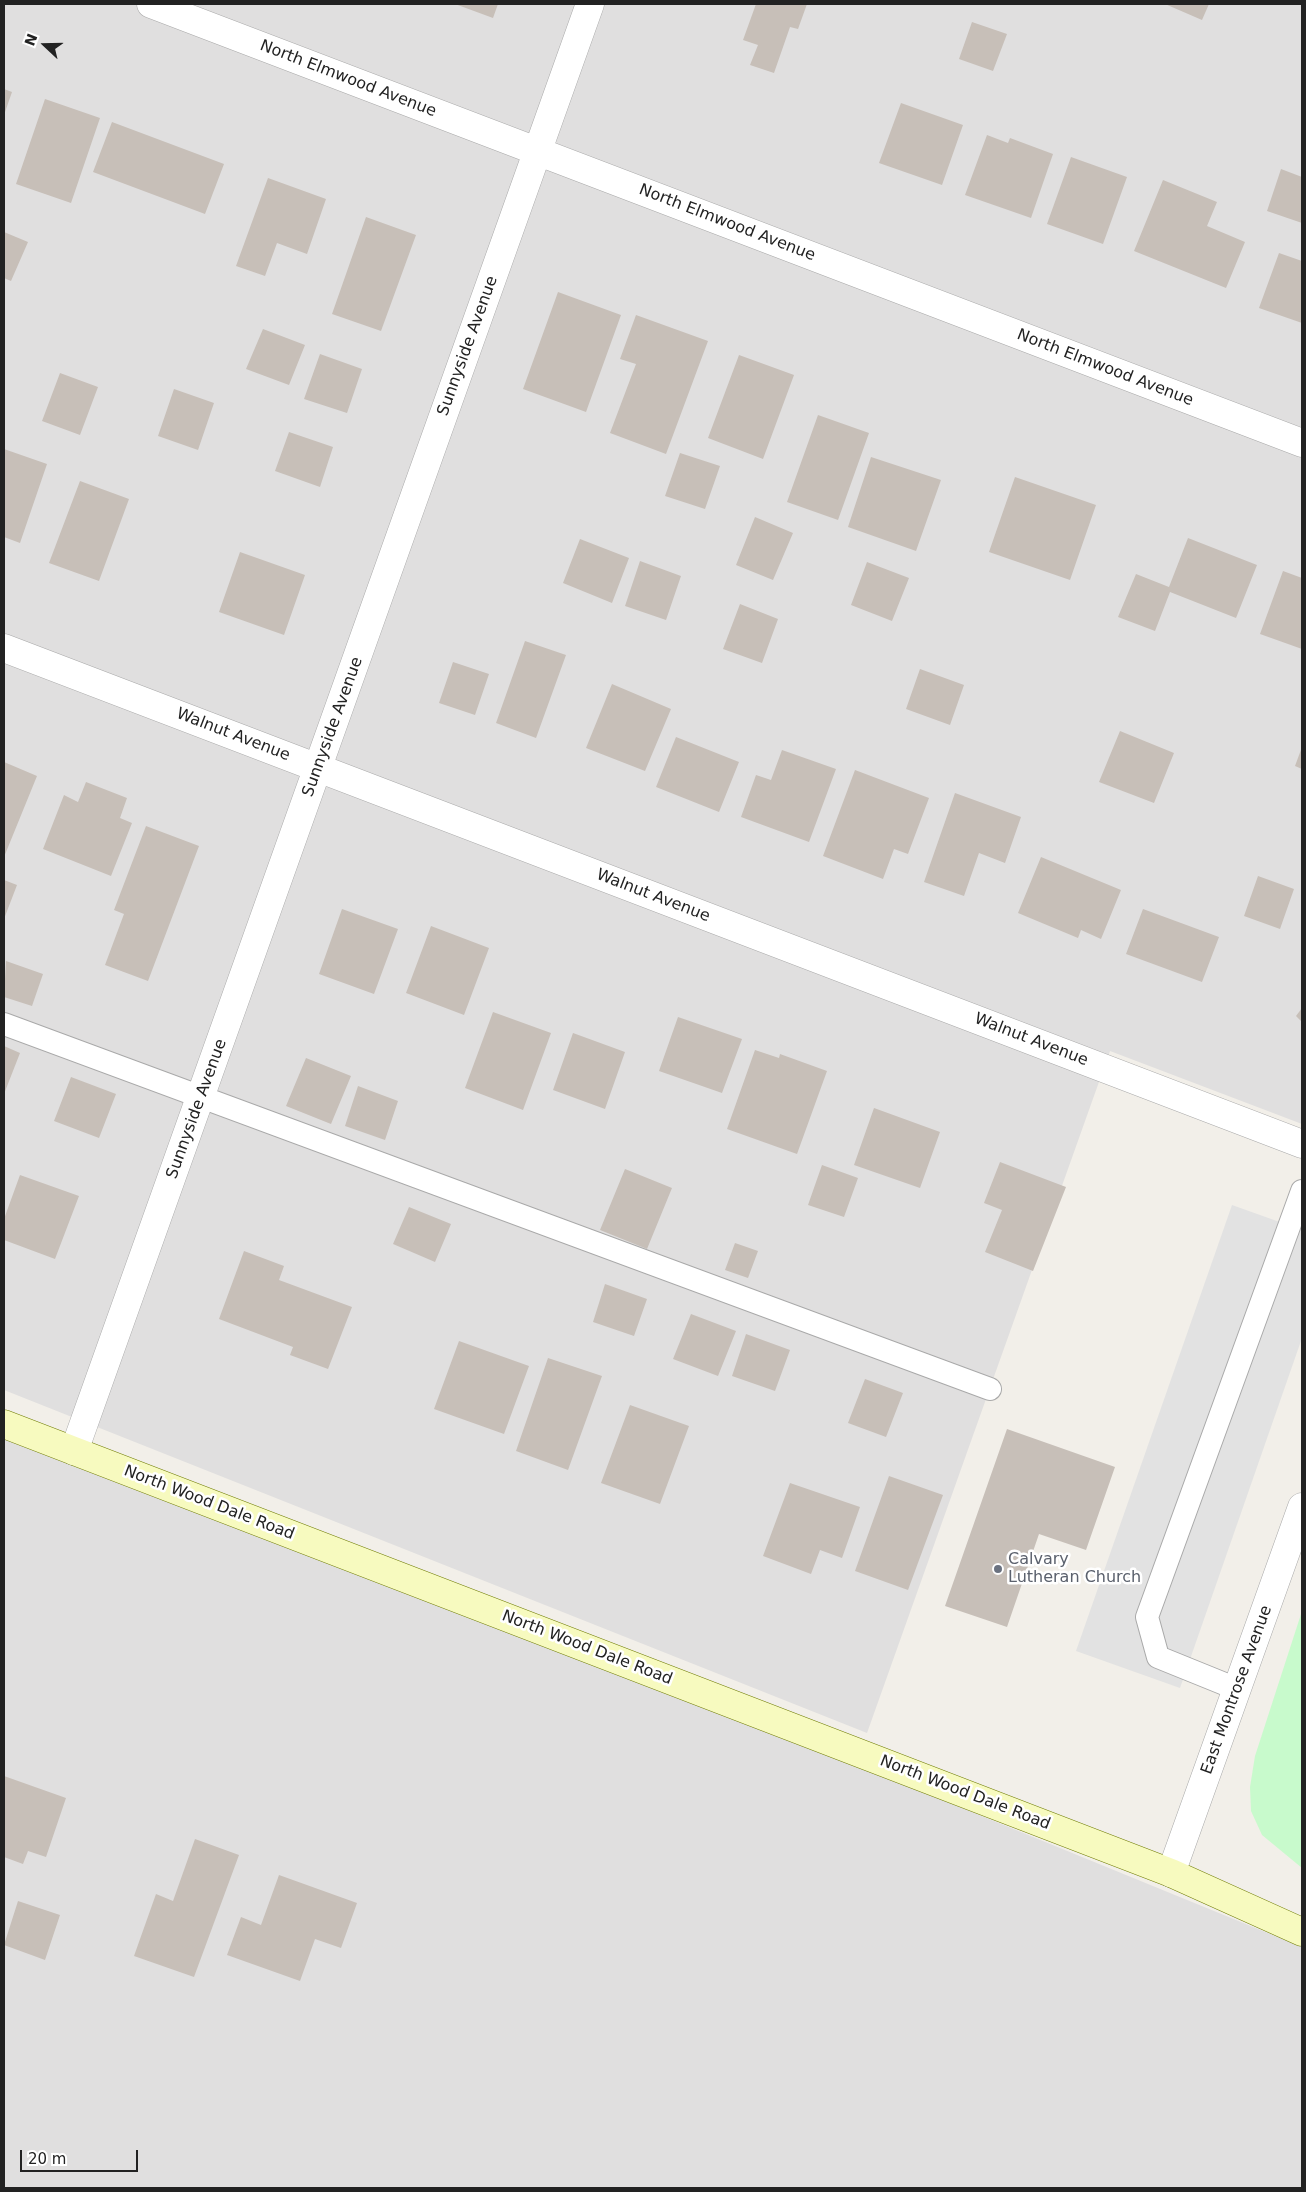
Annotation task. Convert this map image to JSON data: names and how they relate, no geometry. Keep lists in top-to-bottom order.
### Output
{
  "streets": {
    "main road": ["North Wood Dale Road"],
    "street": [
      "North Elmwood Avenue",
      "Sunnyside Avenue",
      "Walnut Avenue",
      "East Montrose Avenue"
    ]
  },
  "crossings": [
    ["North Elmwood Avenue", "Sunnyside Avenue"],
    ["Sunnyside Avenue", "Walnut Avenue"],
    ["Sunnyside Avenue", "North Wood Dale Road"],
    ["North Wood Dale Road", "East Montrose Avenue"]
  ],
  "places": ["Calvary Lutheran Church"],
  "scale_bar": "20 m",
  "north": "left"
}
